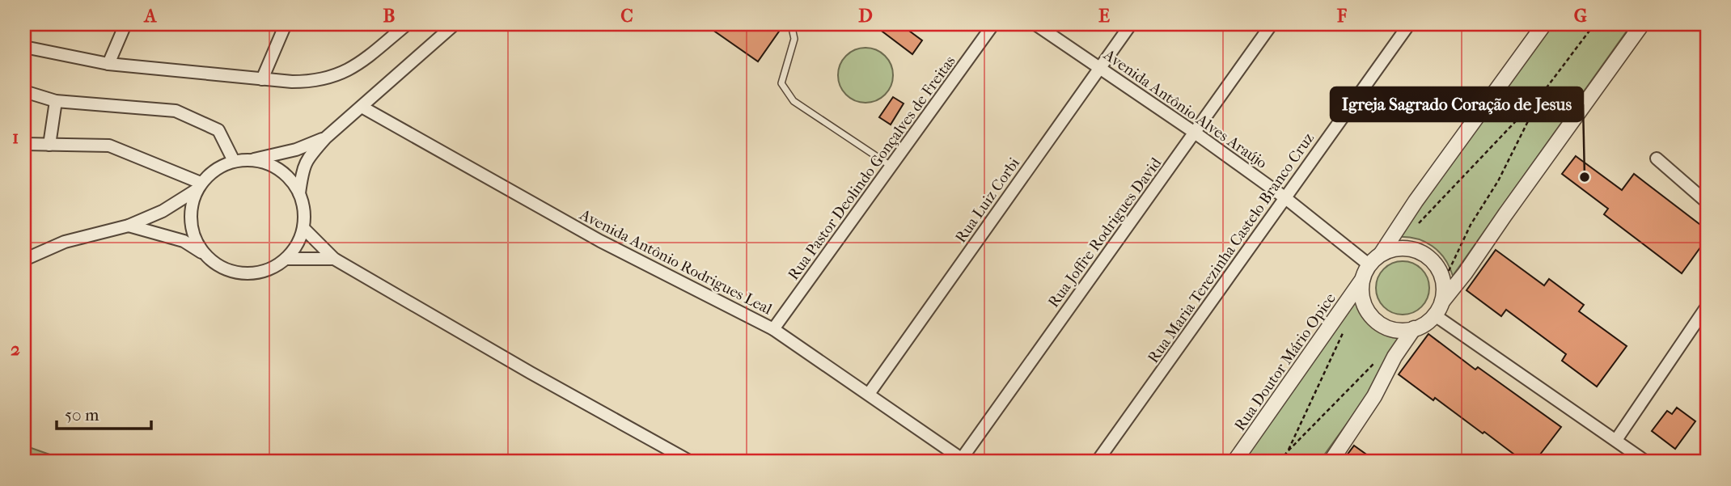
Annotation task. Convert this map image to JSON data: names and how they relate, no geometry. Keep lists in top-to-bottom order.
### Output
{
  "streets": {
    "street": [
      "Avenida Antônio Alves Araújo",
      "Rua Pastor Deolindo Gonçalves de Freitas",
      "Rua Luiz Corbi",
      "Rua Joffre Rodrigues David",
      "Rua Maria Terezinha Castelo Branco Cruz",
      "Avenida Antônio Rodrigues Leal",
      "Rua Doutor Mário Opice"
    ]
  },
  "crossings": [
    ["Avenida Antônio Alves Araújo", "Rua Luiz Corbi"],
    ["Avenida Antônio Alves Araújo", "Rua Joffre Rodrigues David"],
    ["Avenida Antônio Alves Araújo", "Rua Maria Terezinha Castelo Branco Cruz"],
    ["Avenida Antônio Alves Araújo", "Rua Doutor Mário Opice"],
    ["Rua Pastor Deolindo Gonçalves de Freitas", "Avenida Antônio Rodrigues Leal"],
    ["Rua Luiz Corbi", "Avenida Antônio Rodrigues Leal"],
    ["Rua Joffre Rodrigues David", "Avenida Antônio Rodrigues Leal"]
  ],
  "places": ["Igreja Sagrado Coração de Jesus"],
  "scale_bar": "50 m",
  "grid": {
    "columns": [
      "A",
      "B",
      "C",
      "D",
      "E",
      "F",
      "G"
    ],
    "rows": ["1", "2"]
  }
}
